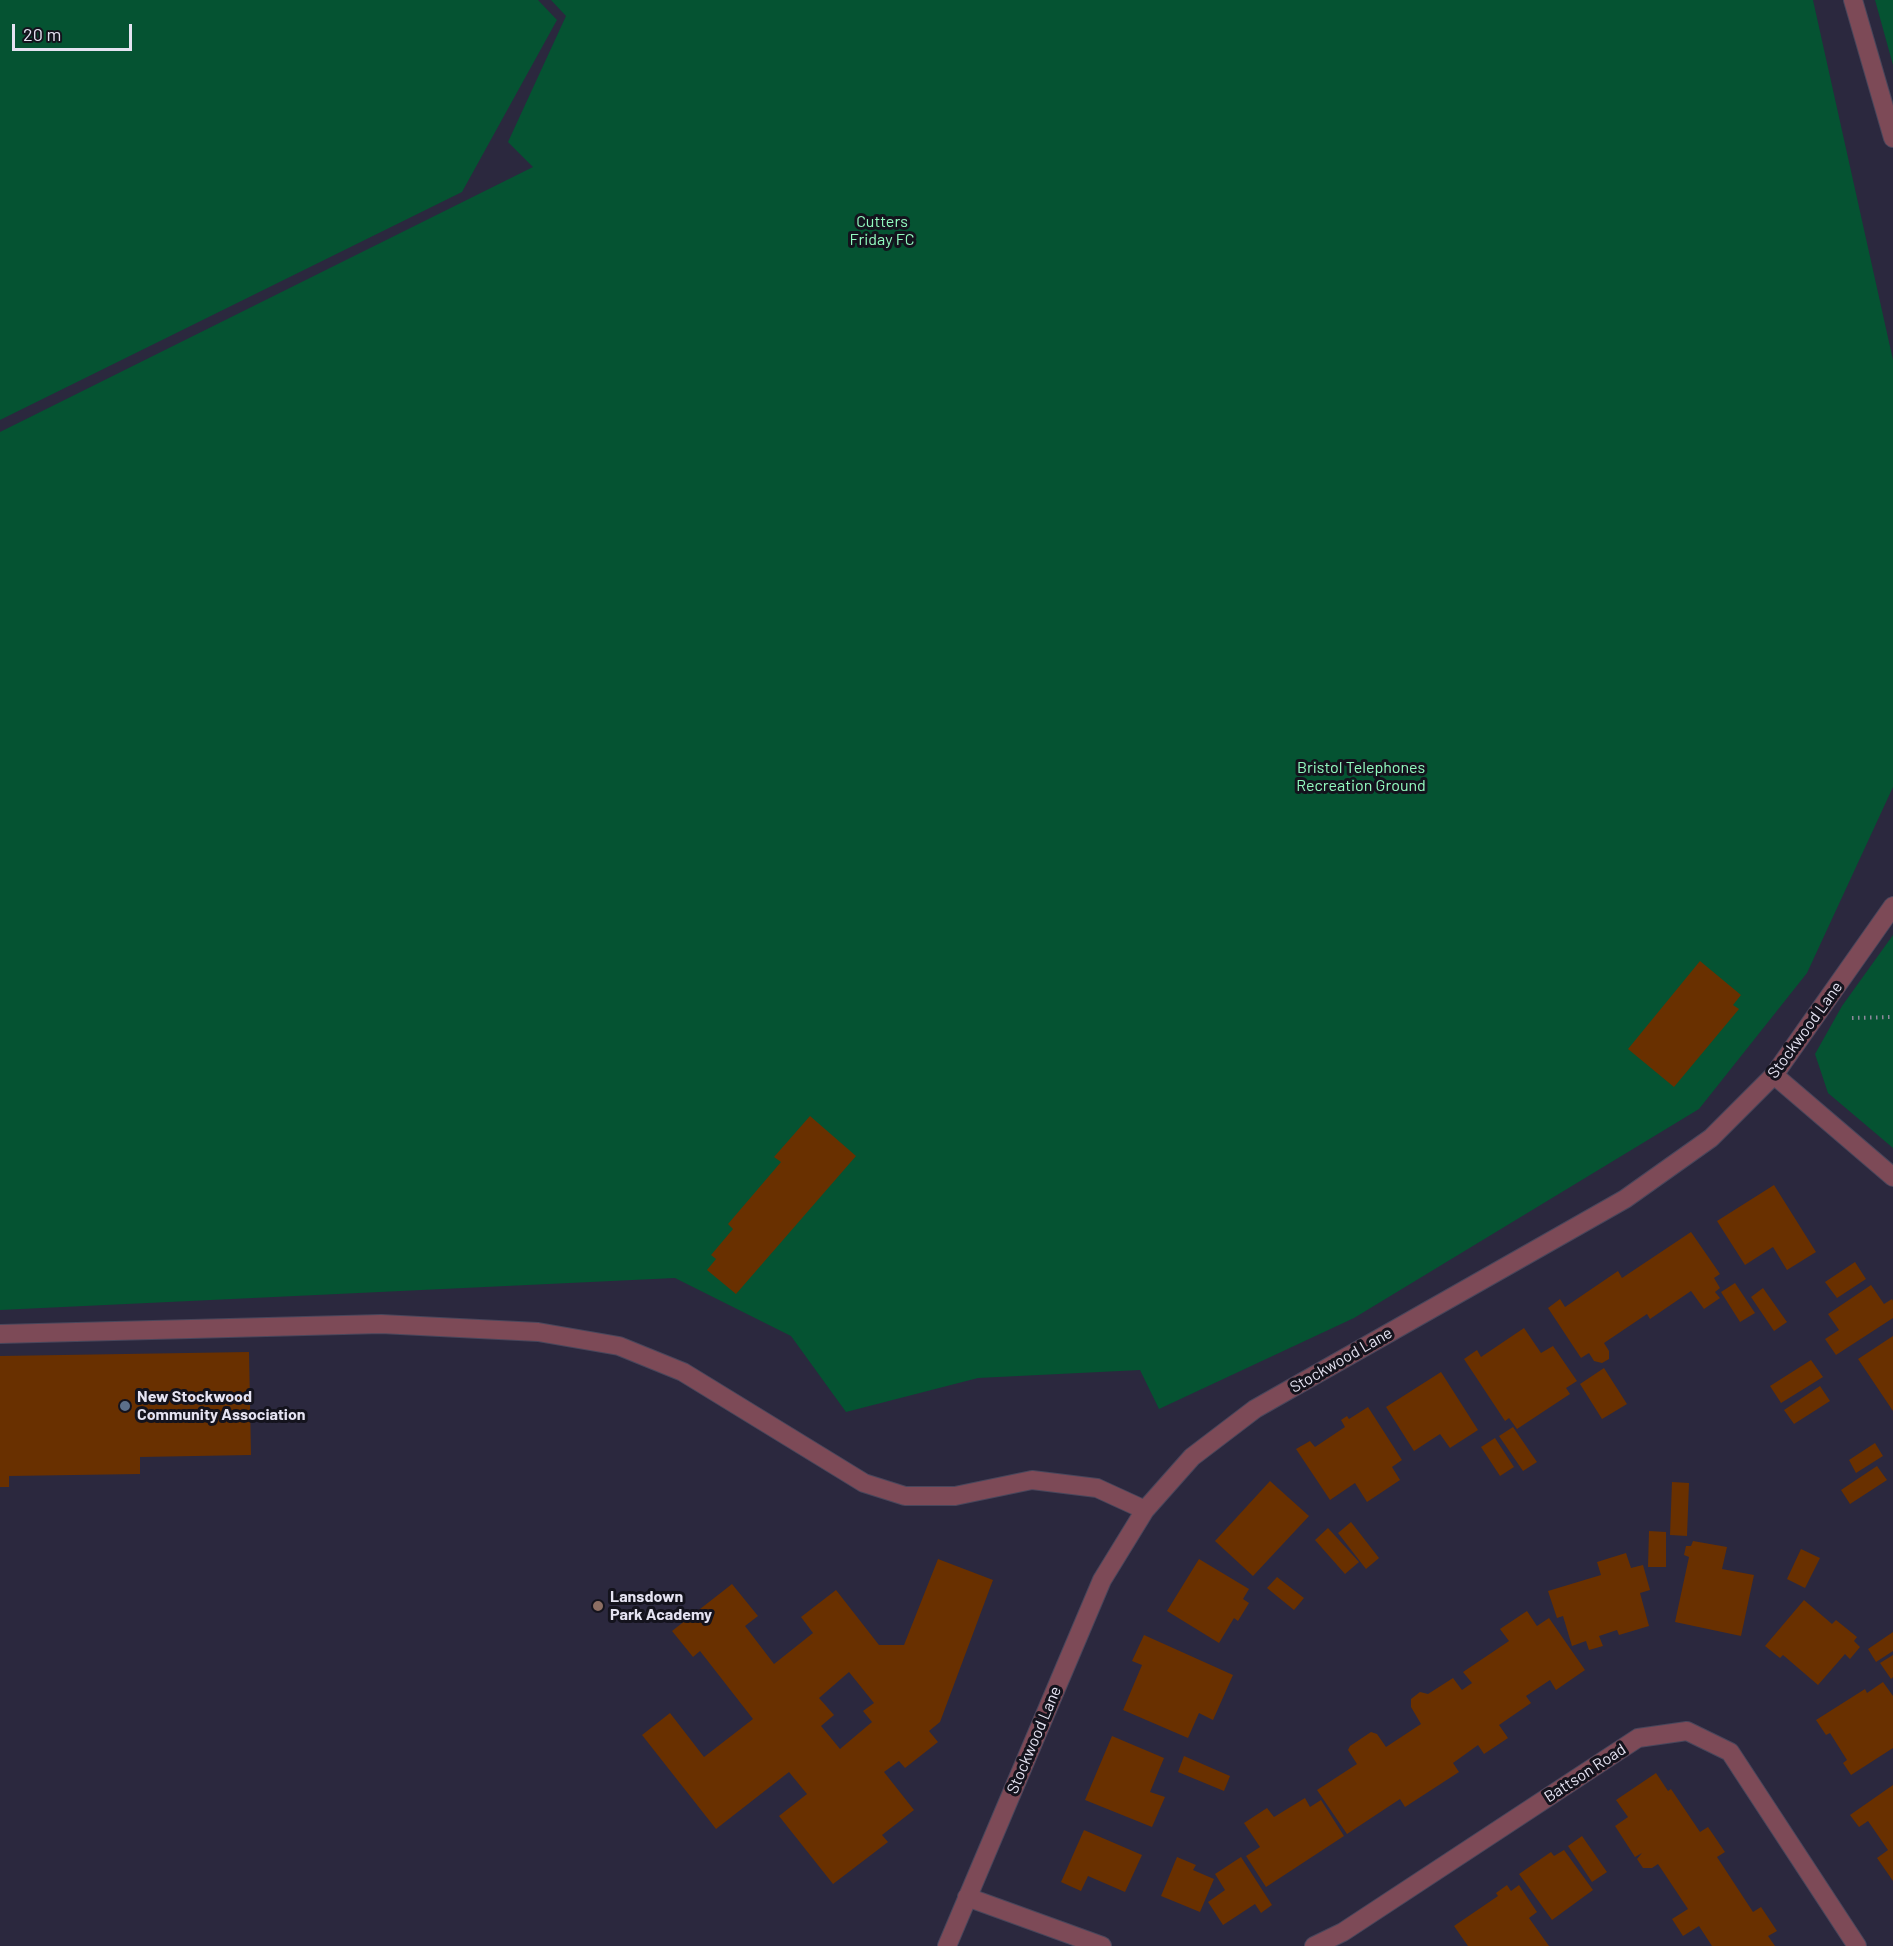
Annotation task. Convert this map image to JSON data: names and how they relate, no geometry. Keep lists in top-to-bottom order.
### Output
{
  "streets": {
    "street": ["Stockwood Lane", "Battson Road"]
  },
  "parks": ["Cutters Friday FC", "Bristol Telephones Recreation Ground"],
  "places": ["New Stockwood Community Association", "Lansdown Park Academy"],
  "scale_bar": "20 m"
}
